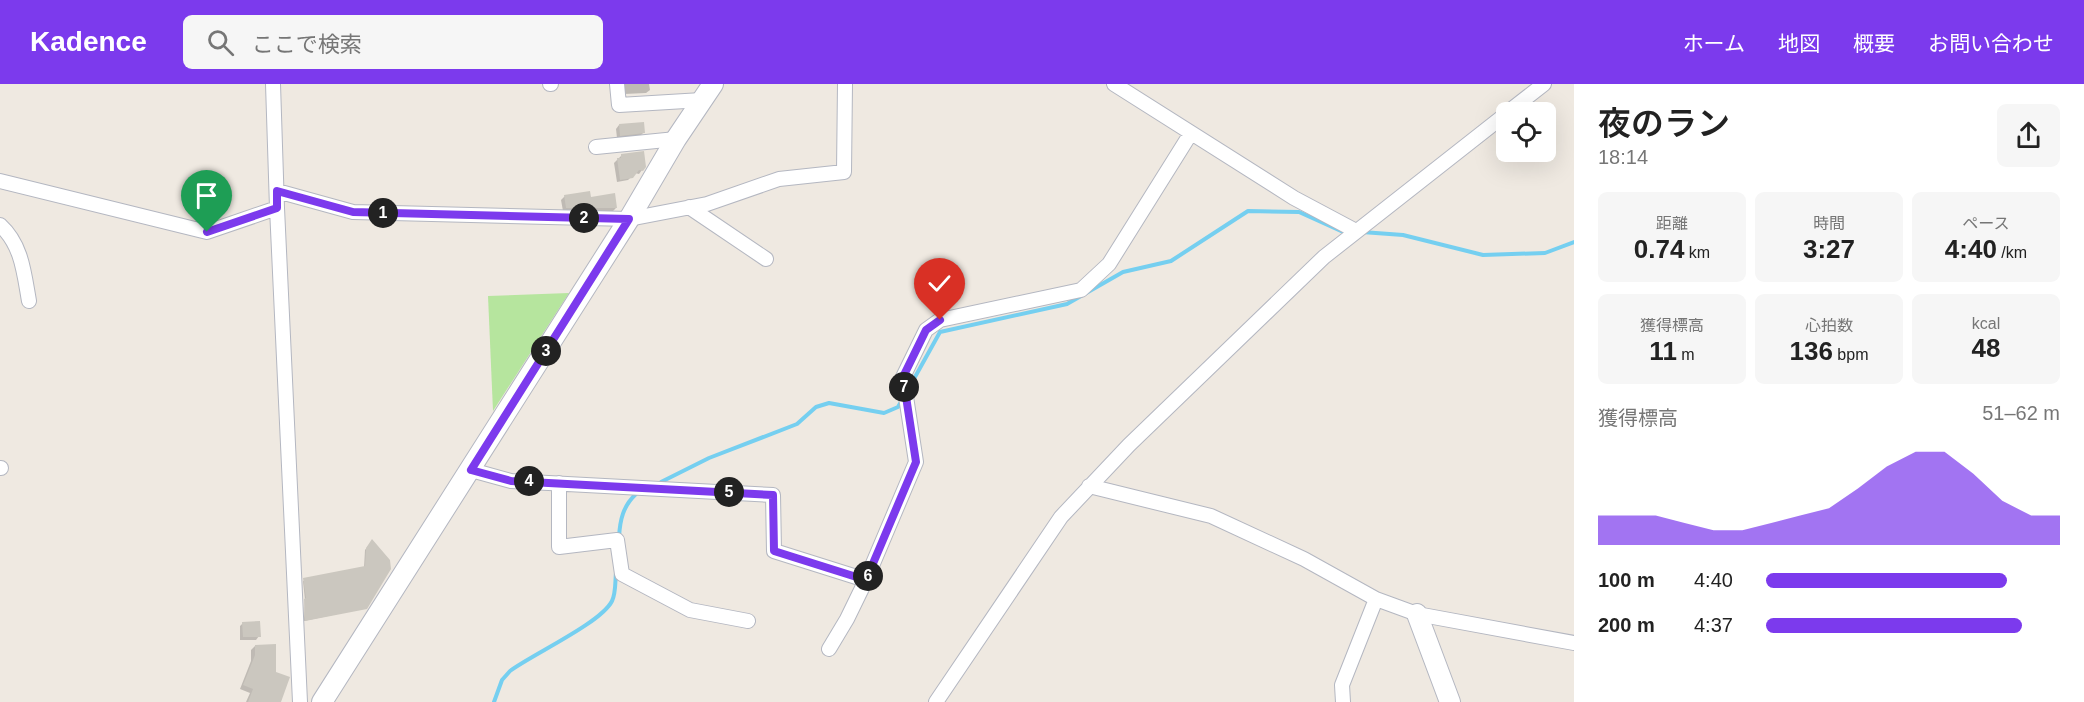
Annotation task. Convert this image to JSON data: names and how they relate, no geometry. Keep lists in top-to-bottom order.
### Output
{
  "page": {
    "header": "Kadence",
    "search": "ここで検索",
    "nav": [
      "ホーム",
      "地図",
      "概要",
      "お問い合わせ"
    ],
    "heading": ["夜のラン", "18:14"],
    "stats": [
      ["距離", "0.74 km"],
      ["時間", "3:27"],
      ["ペース", "4:40 /km"],
      ["獲得標高", "11 m"],
      ["心拍数", "136 bpm"],
      ["kcal", "48"]
    ],
    "pins": [
      "1",
      "2",
      "3",
      "7",
      "4",
      "5",
      "6"
    ],
    "chart": ["獲得標高", "51–62 m"],
    "list": [
      {
        "name": "100 m",
        "note": "4:40"
      },
      {
        "name": "200 m",
        "note": "4:37"
      }
    ]
  }
}
